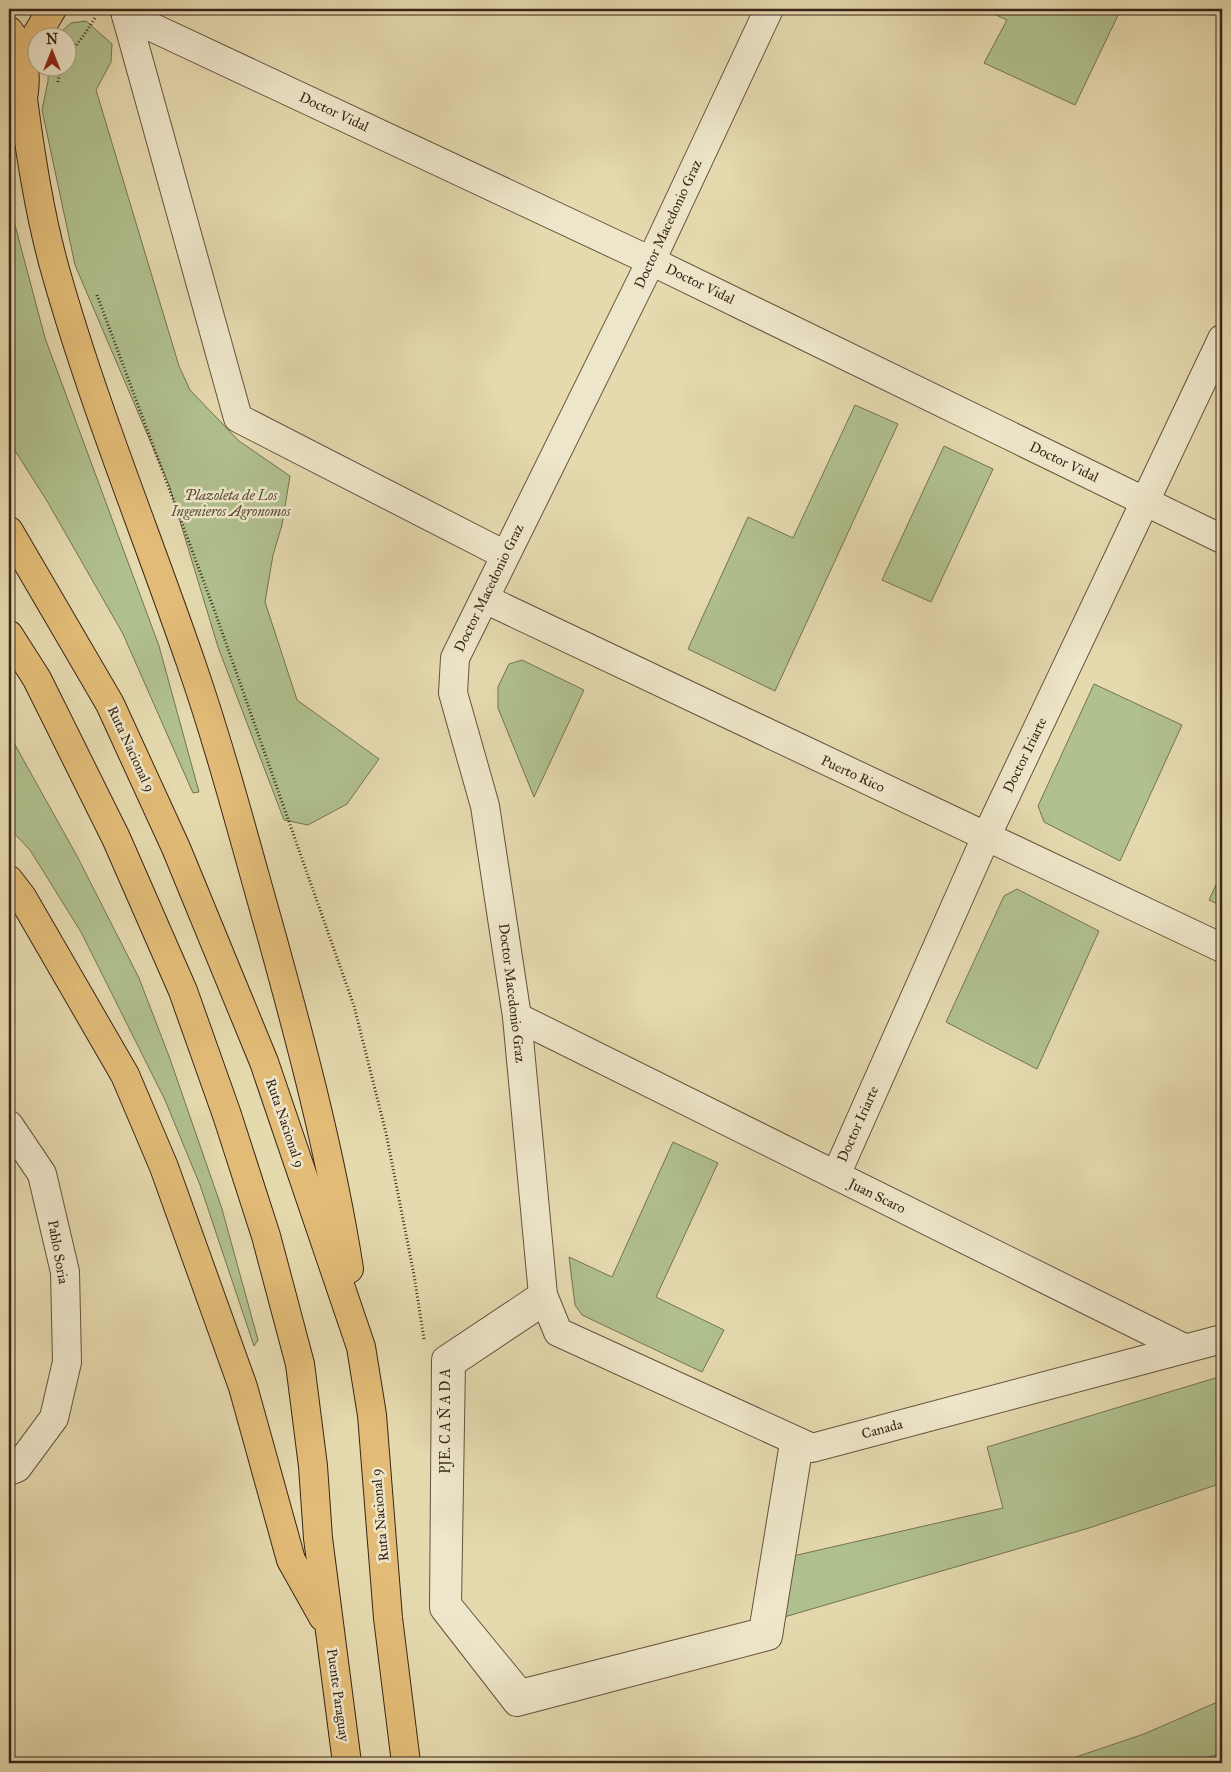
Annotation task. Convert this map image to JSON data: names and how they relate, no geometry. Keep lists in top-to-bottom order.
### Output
{
  "streets": {
    "main road": ["Ruta Nacional 9", "Puente Paraguay"],
    "street": [
      "Doctor Vidal",
      "Doctor Macedonio Graz",
      "Doctor Iriarte",
      "Puerto Rico",
      "Juan Scaro",
      "Pablo Soria",
      "PJE. C A Ñ A D A",
      "Canada"
    ]
  },
  "crossings": [
    ["Doctor Vidal", "Doctor Macedonio Graz"],
    ["Doctor Vidal", "Doctor Iriarte"],
    ["Doctor Macedonio Graz", "Puerto Rico"],
    ["Doctor Macedonio Graz", "Juan Scaro"],
    ["Doctor Macedonio Graz", "Canada"],
    ["Doctor Iriarte", "Puerto Rico"],
    ["Doctor Iriarte", "Juan Scaro"],
    ["Juan Scaro", "Canada"]
  ],
  "parks": ["Plazoleta de Los Ingenieros Agronomos"],
  "north": "top"
}
